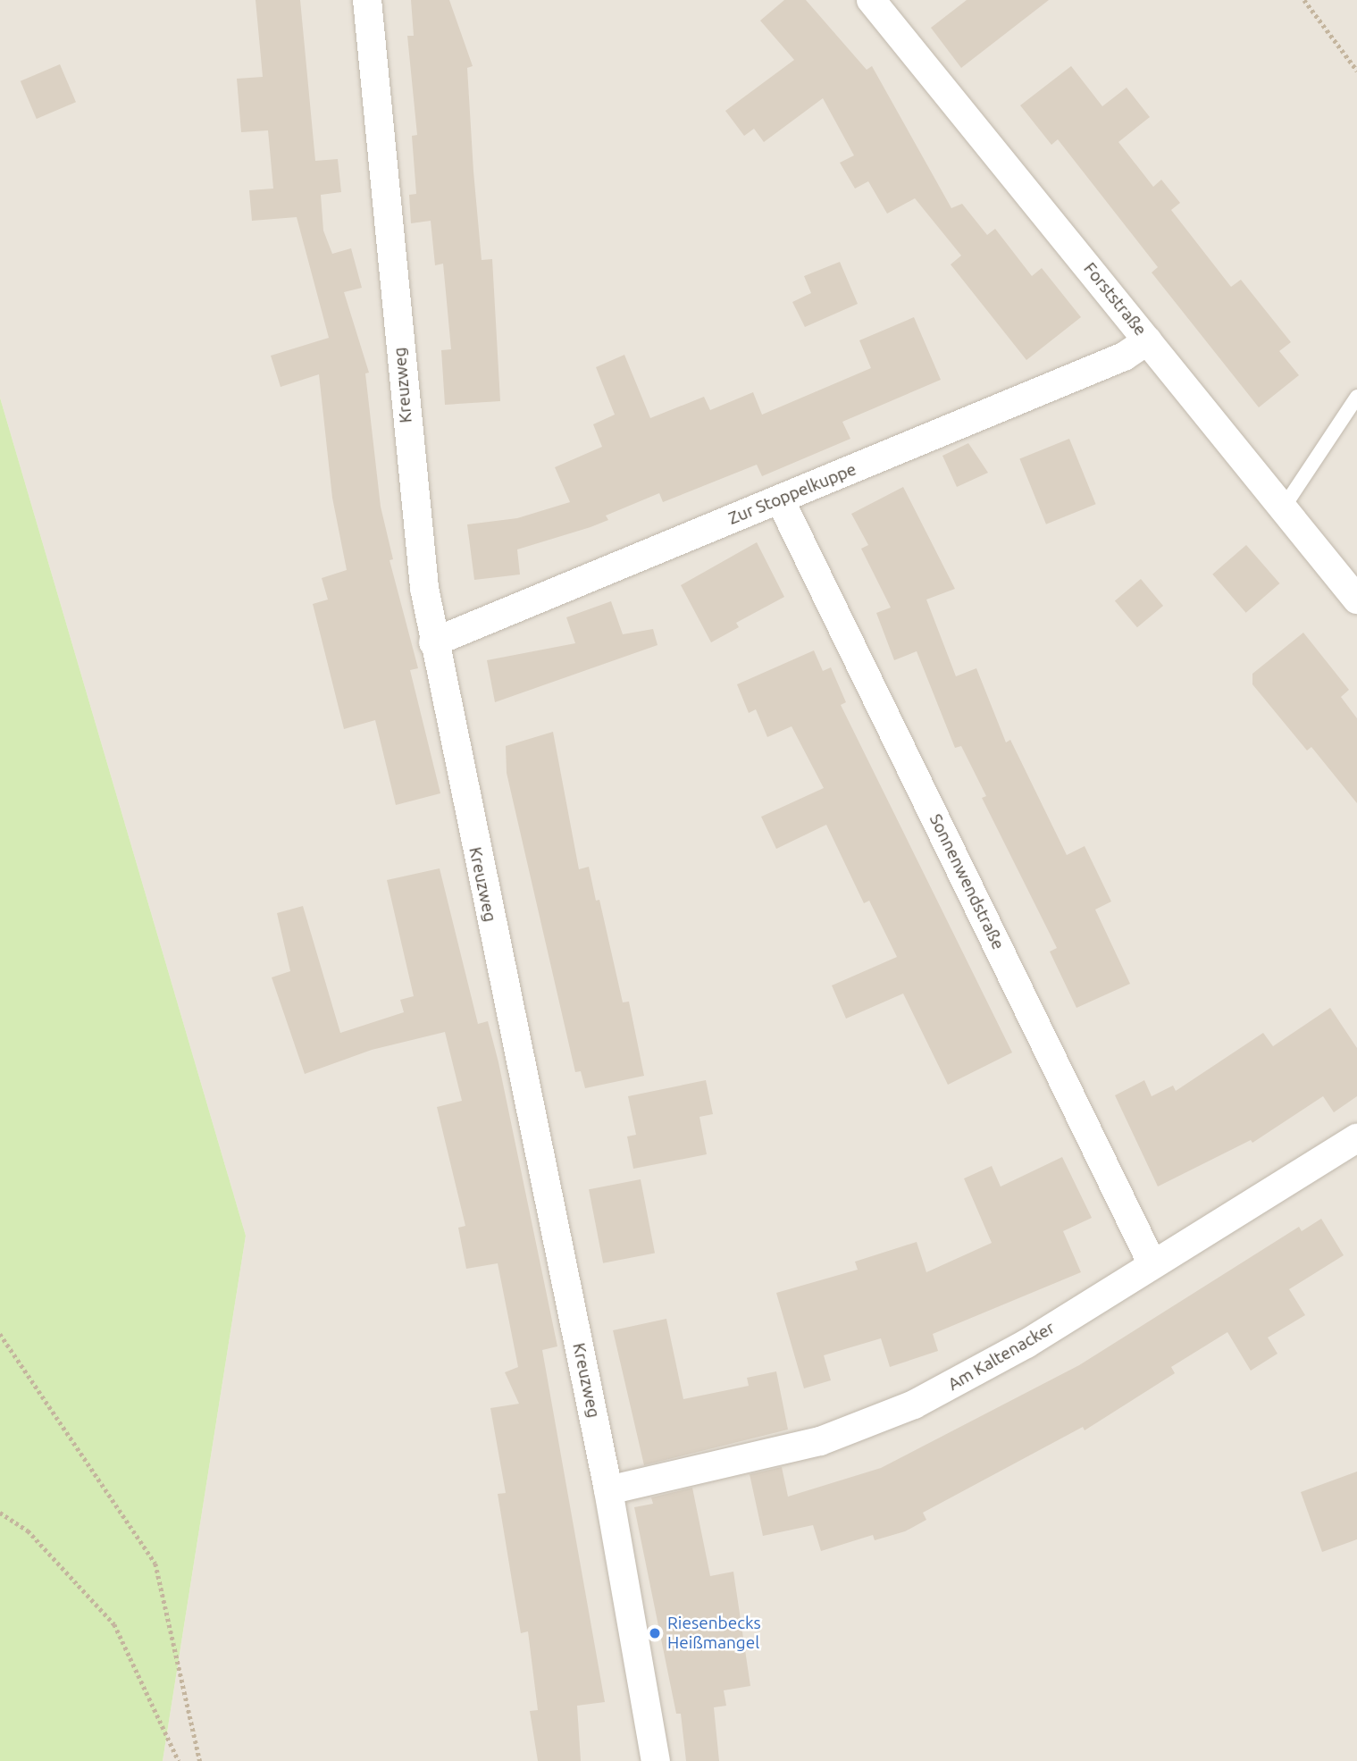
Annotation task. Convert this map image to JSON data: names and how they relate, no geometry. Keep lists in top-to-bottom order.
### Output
{
  "streets": {
    "street": [
      "Forststraße",
      "Kreuzweg",
      "Zur Stoppelkuppe",
      "Sonnenwendstraße",
      "Am Kaltenacker"
    ]
  },
  "crossings": [
    ["Forststraße", "Zur Stoppelkuppe"],
    ["Kreuzweg", "Zur Stoppelkuppe"],
    ["Kreuzweg", "Am Kaltenacker"],
    ["Zur Stoppelkuppe", "Sonnenwendstraße"],
    ["Sonnenwendstraße", "Am Kaltenacker"]
  ],
  "places": ["Riesenbecks Heißmangel"]
}
